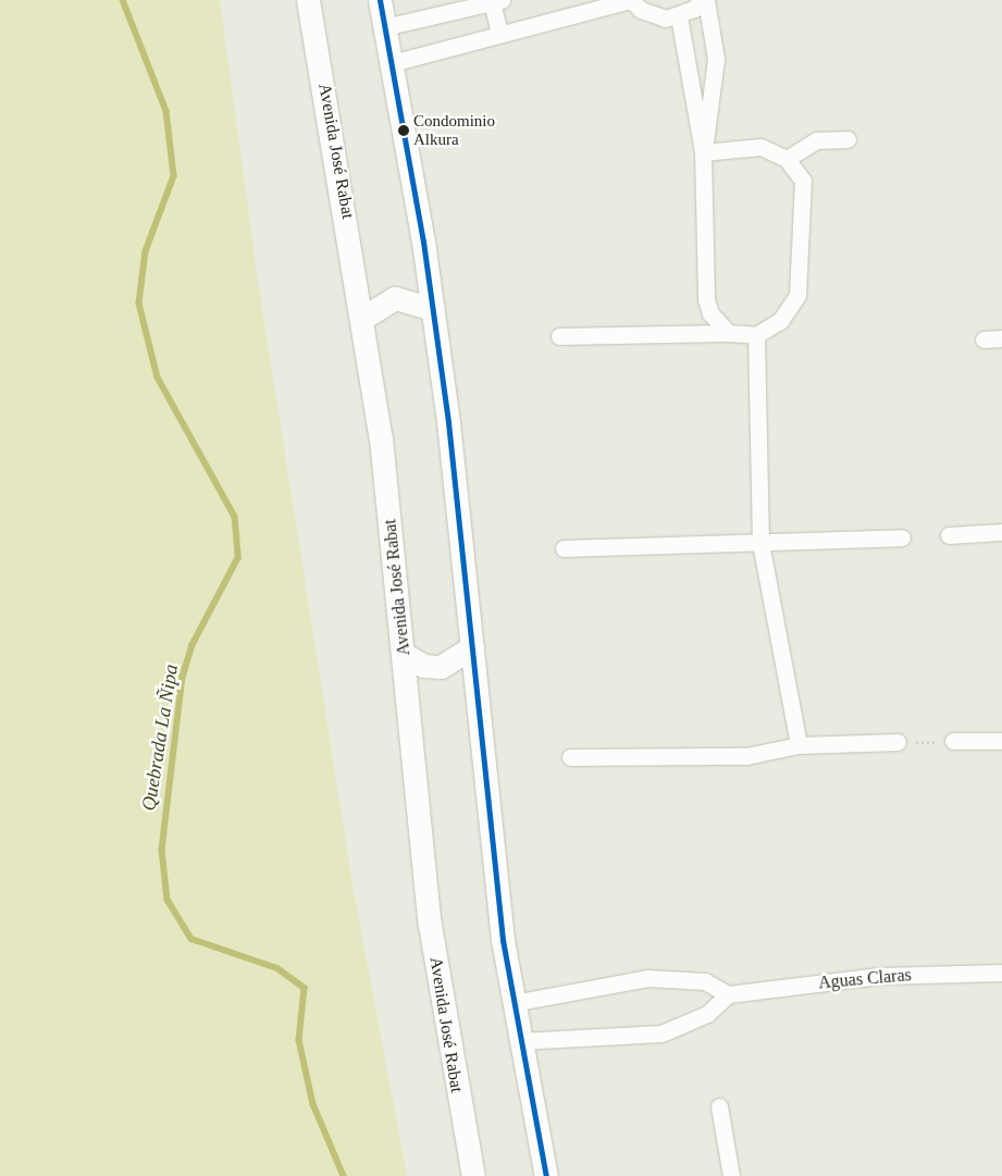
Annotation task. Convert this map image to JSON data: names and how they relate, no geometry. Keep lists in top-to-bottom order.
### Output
{
  "streets": {
    "street": ["Avenida José Rabat", "Aguas Claras"]
  },
  "water": ["Quebrada La Ñipa"],
  "places": ["Condominio Alkura"]
}
